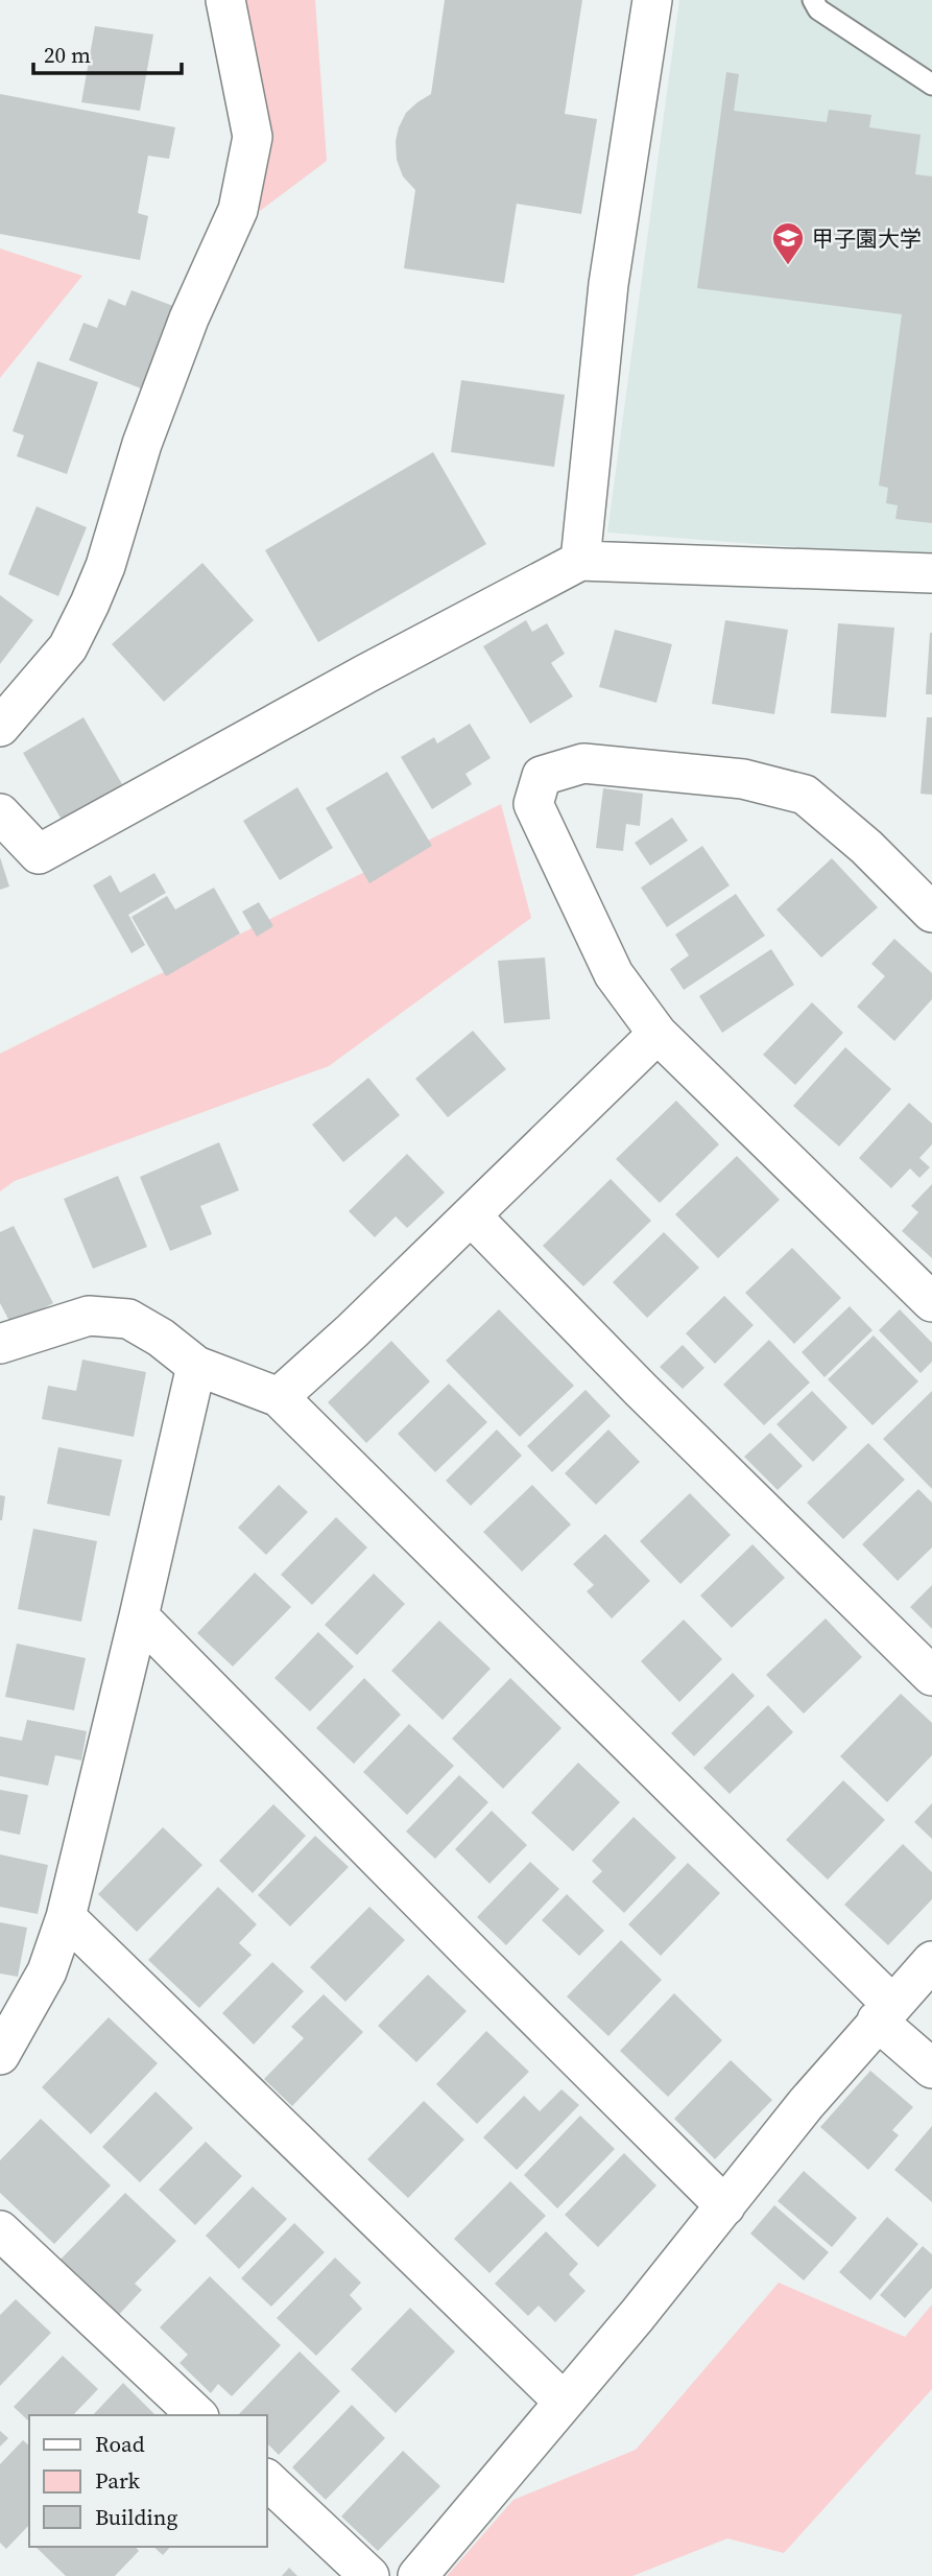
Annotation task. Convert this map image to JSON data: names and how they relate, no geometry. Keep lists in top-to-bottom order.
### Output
{
  "places": {
    "school or university": ["甲子園大学"]
  },
  "legend": ["Road", "Park", "Building"],
  "scale_bar": "20 m"
}
